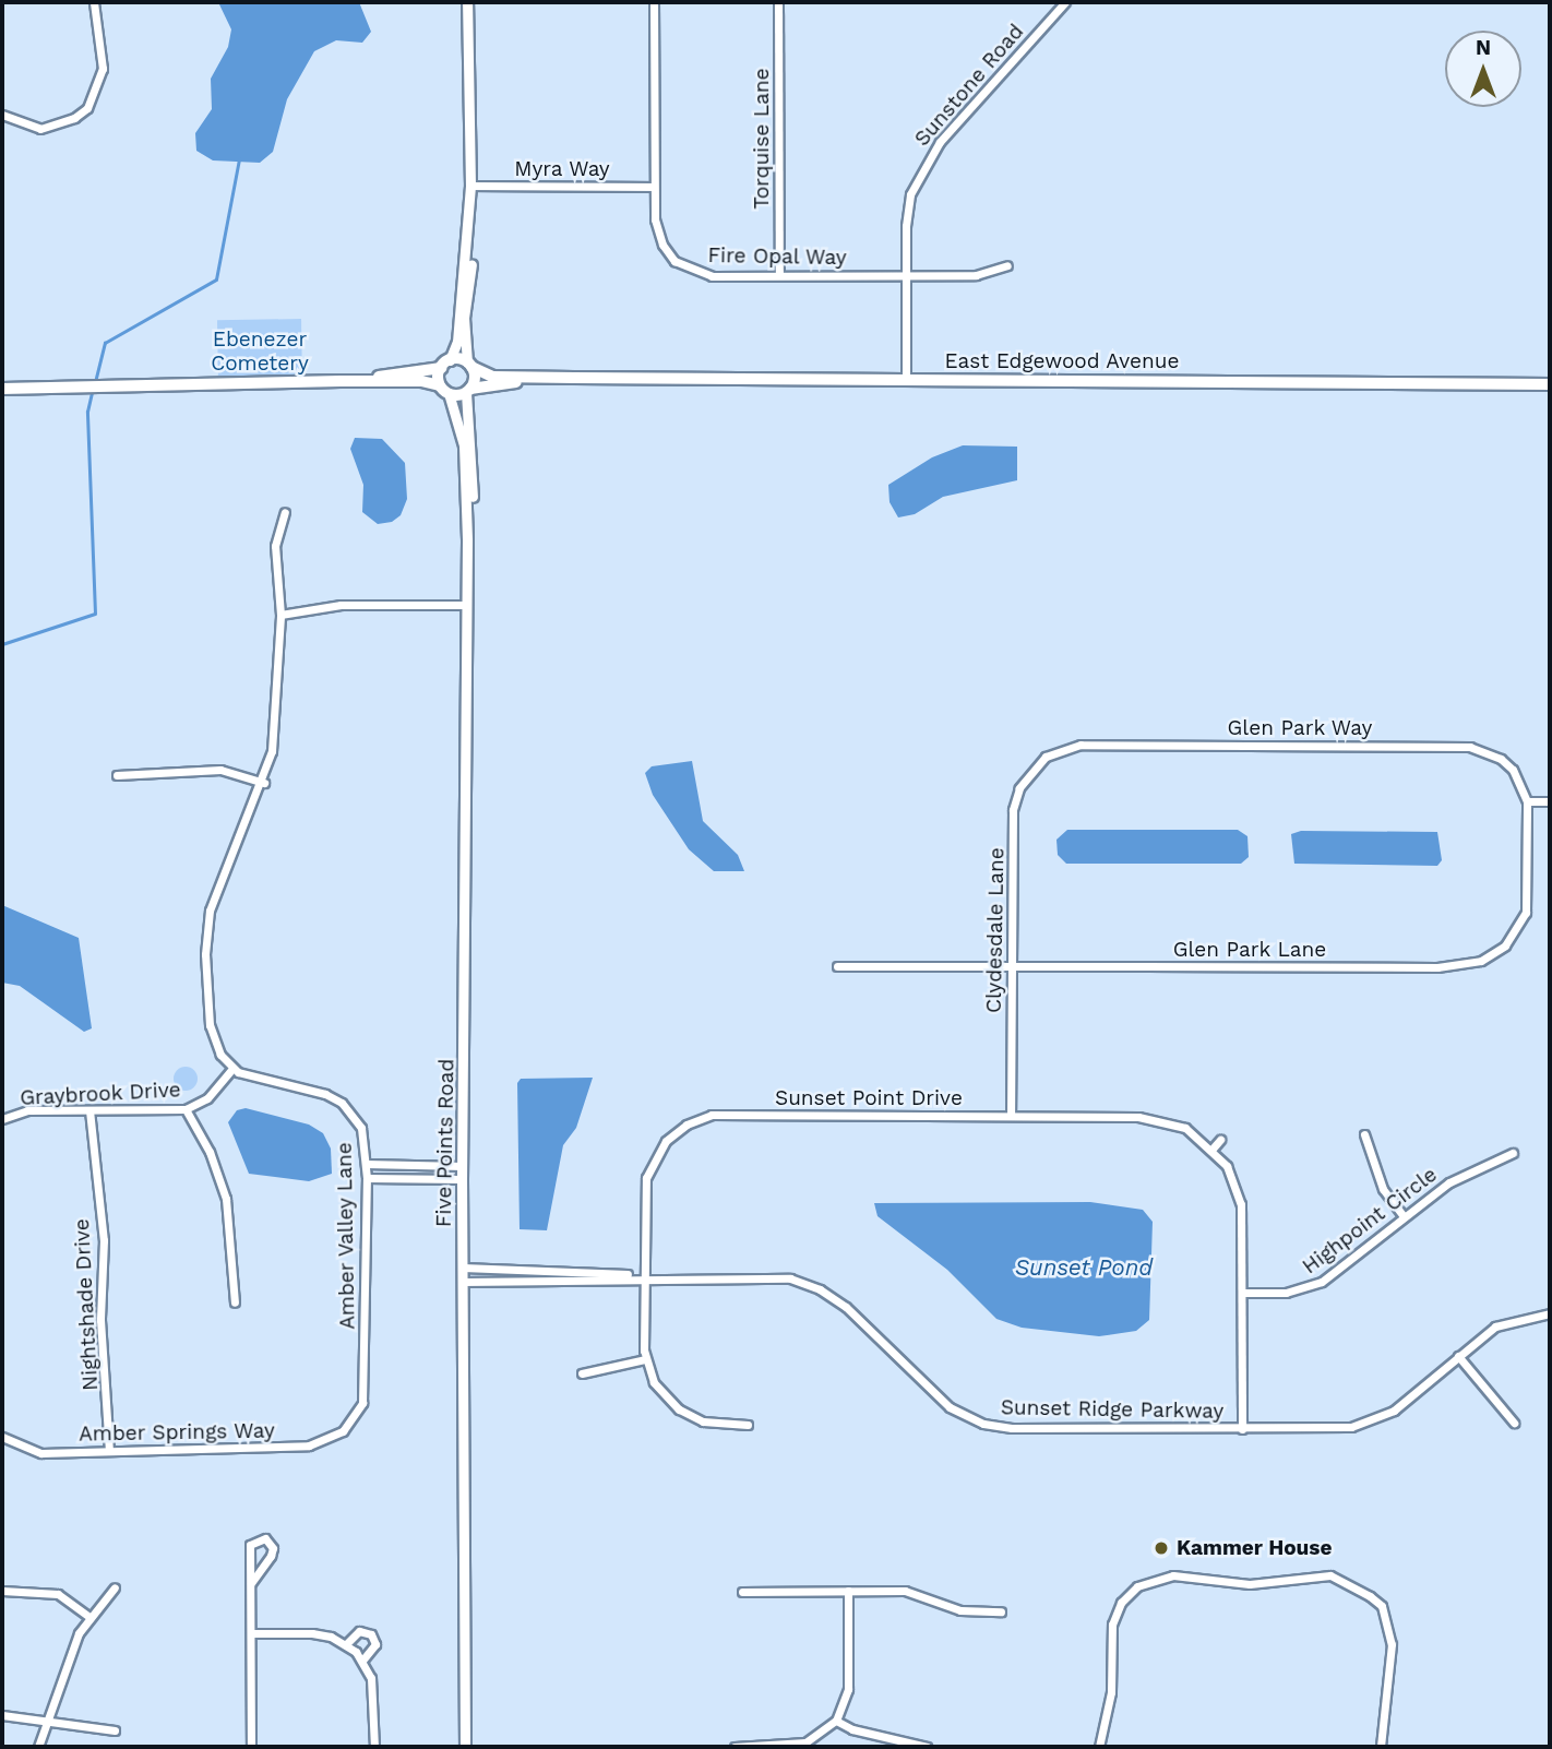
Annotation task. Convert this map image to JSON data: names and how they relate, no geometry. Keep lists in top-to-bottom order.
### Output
{
  "streets": {
    "main road": ["East Edgewood Avenue"],
    "street": [
      "Sunstone Road",
      "Torquise Lane",
      "Myra Way",
      "Fire Opal Way",
      "Glen Park Way",
      "Clydesdale Lane",
      "Glen Park Lane",
      "Graybrook Drive",
      "Sunset Point Drive",
      "Five Points Road",
      "Highpoint Circle",
      "Amber Valley Lane",
      "Nightshade Drive",
      "Sunset Ridge Parkway",
      "Amber Springs Way"
    ]
  },
  "crossings": [
    ["Sunstone Road", "Fire Opal Way"],
    ["Sunstone Road", "East Edgewood Avenue"],
    ["Torquise Lane", "Fire Opal Way"],
    ["Myra Way", "Fire Opal Way"],
    ["Glen Park Way", "Clydesdale Lane"],
    ["Glen Park Way", "Glen Park Lane"],
    ["Clydesdale Lane", "Glen Park Lane"],
    ["Clydesdale Lane", "Sunset Point Drive"],
    ["Graybrook Drive", "Amber Valley Lane"],
    ["Graybrook Drive", "Nightshade Drive"],
    ["Sunset Point Drive", "Sunset Ridge Parkway"],
    ["Five Points Road", "Sunset Ridge Parkway"],
    ["Amber Valley Lane", "Amber Springs Way"],
    ["Nightshade Drive", "Amber Springs Way"]
  ],
  "water": ["Sunset Pond"],
  "parks": ["Ebenezer Cometery"],
  "places": ["Kammer House"],
  "north": "top"
}
